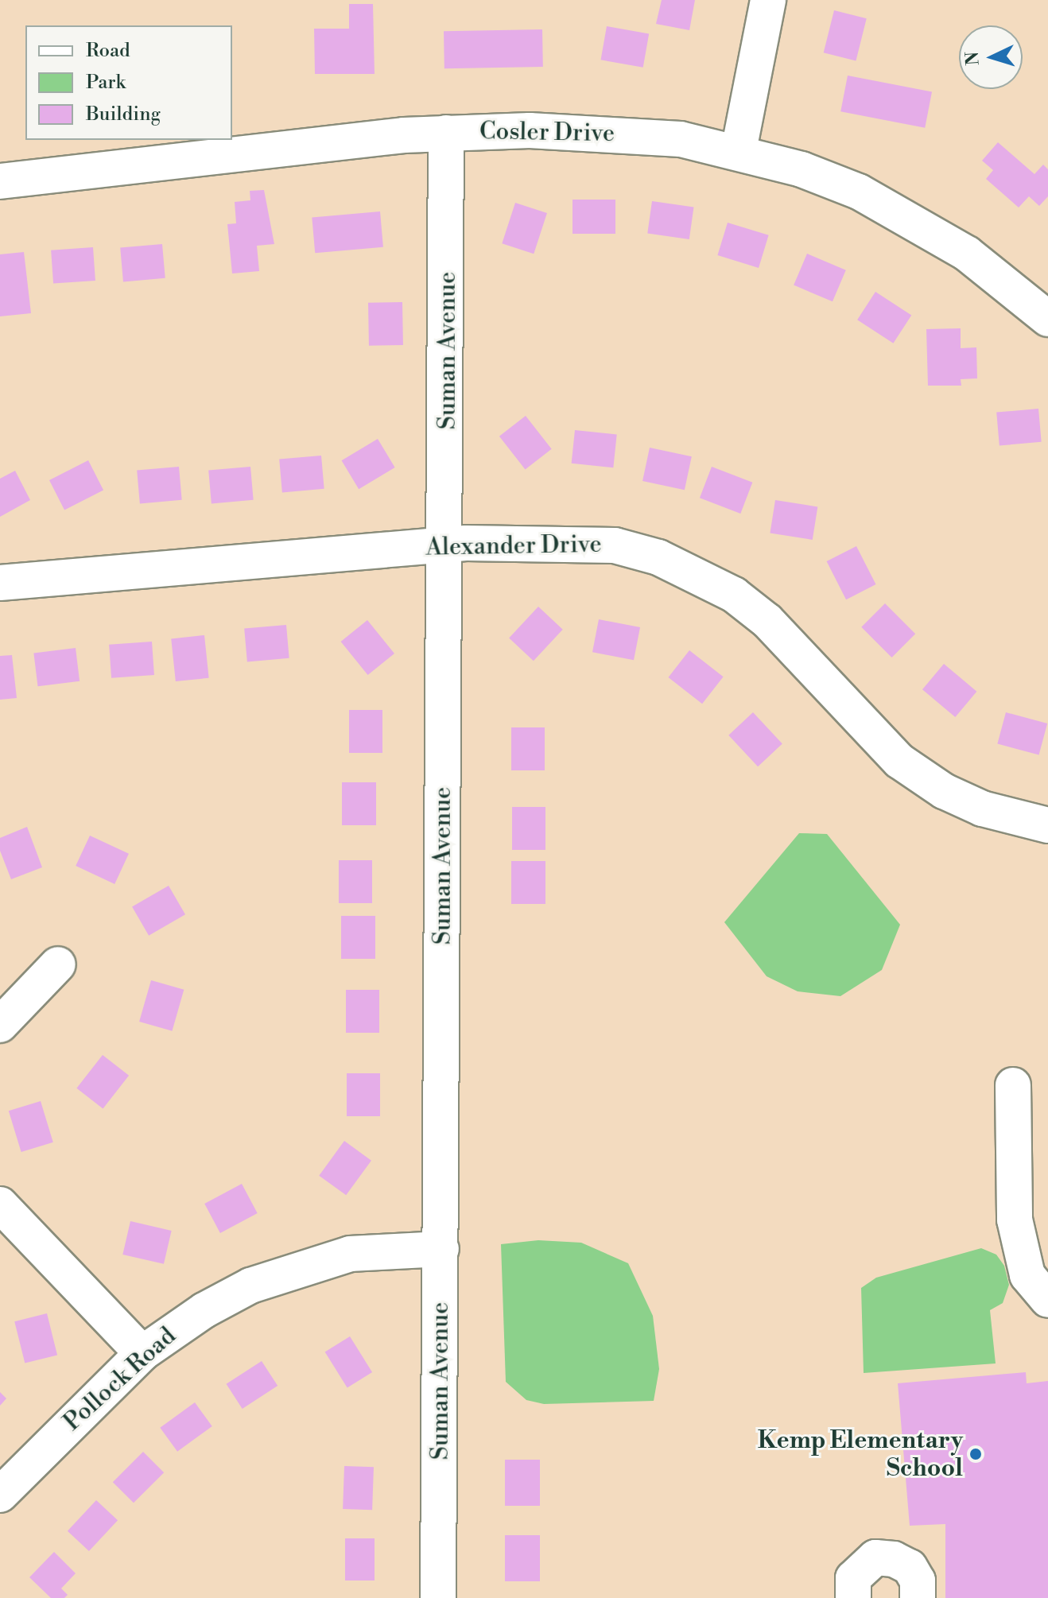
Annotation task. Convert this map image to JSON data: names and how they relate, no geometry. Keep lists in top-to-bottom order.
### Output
{
  "streets": {
    "street": [
      "Cosler Drive",
      "Suman Avenue",
      "Alexander Drive",
      "Pollock Road"
    ]
  },
  "crossings": [
    ["Cosler Drive", "Suman Avenue"],
    ["Suman Avenue", "Alexander Drive"],
    ["Suman Avenue", "Pollock Road"]
  ],
  "places": ["Kemp Elementary School"],
  "legend": ["Road", "Park", "Building"],
  "north": "left"
}
